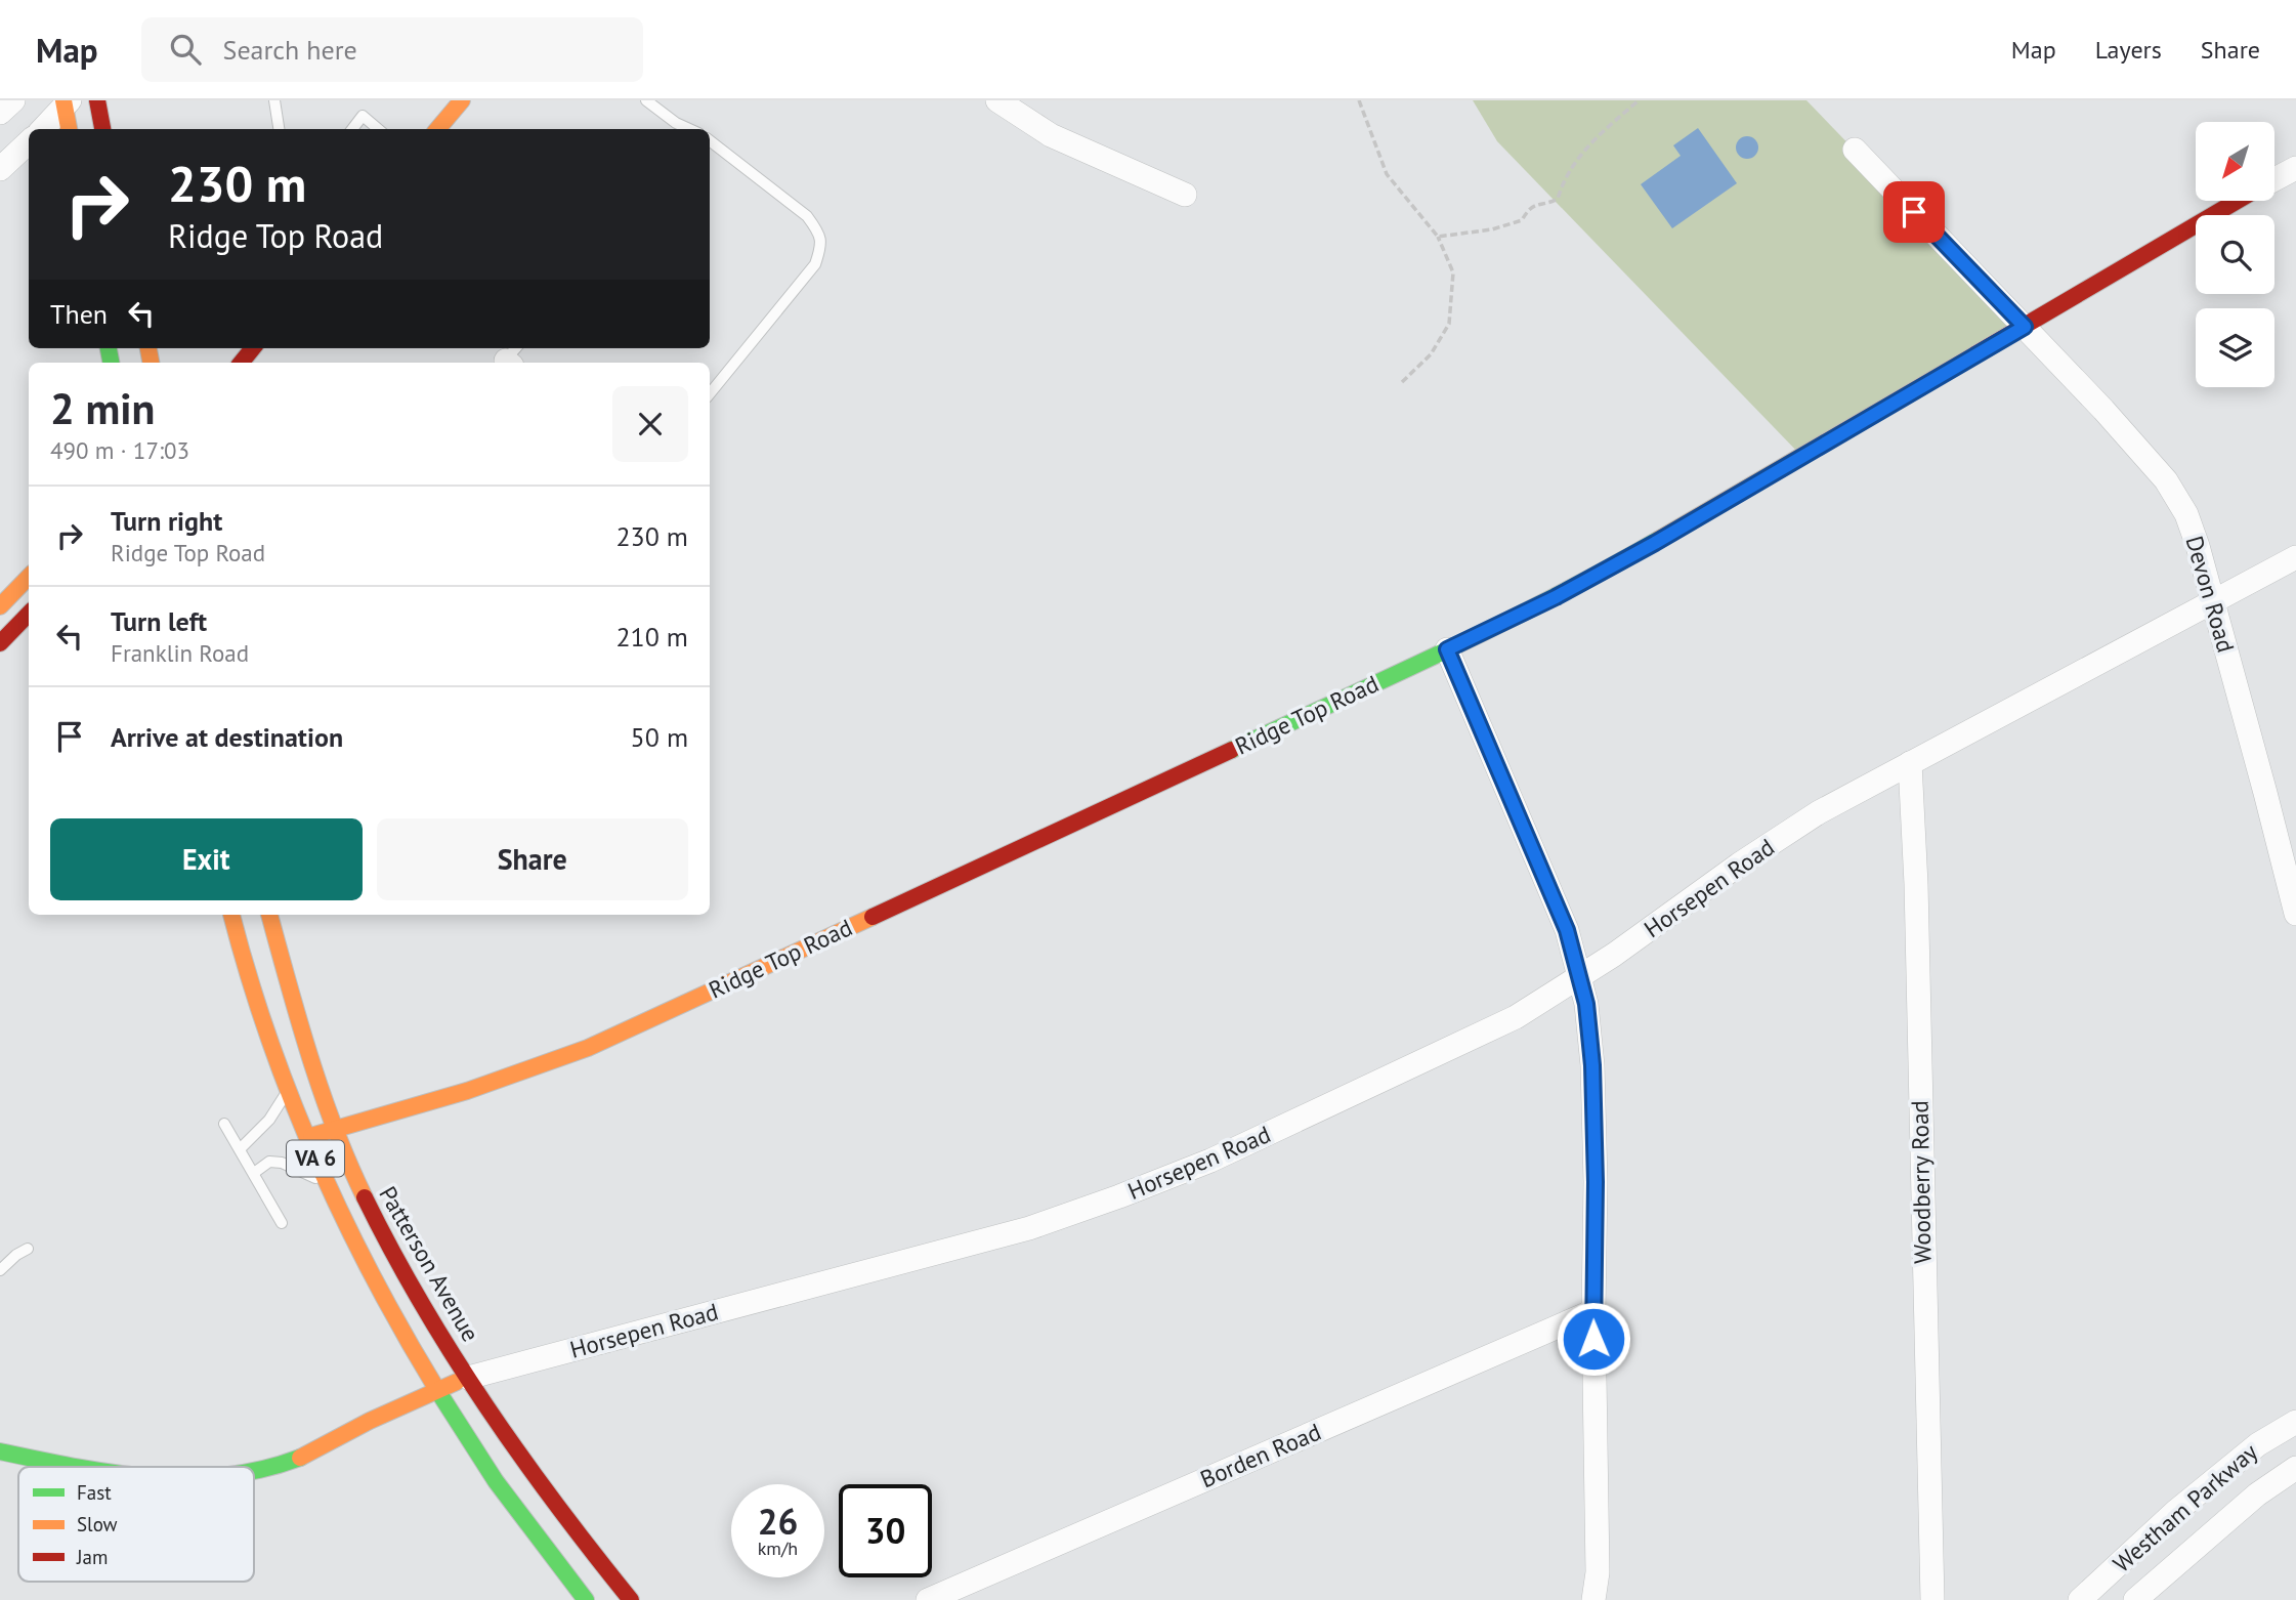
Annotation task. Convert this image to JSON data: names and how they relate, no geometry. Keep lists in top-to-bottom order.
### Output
{
  "streets": {
    "main road": [
      "Ridge Top Road",
      "Horsepen Road",
      "VA 6",
      "Patterson Avenue"
    ],
    "street": [
      "Devon Road",
      "Woodberry Road",
      "Borden Road",
      "Westham Parkway"
    ]
  },
  "crossings": [
    ["Devon Road", "Ridge Top Road"],
    ["Devon Road", "Horsepen Road"],
    ["Ridge Top Road", "VA 6"],
    ["Ridge Top Road", "Patterson Avenue"],
    ["Horsepen Road", "VA 6"],
    ["Horsepen Road", "Woodberry Road"],
    ["Horsepen Road", "Patterson Avenue"]
  ],
  "legend": ["Fast", "Slow", "Jam"],
  "north": "bottom left",
  "page": {
    "header": "Map",
    "search": "Search here",
    "nav": ["Map", "Layers", "Share"],
    "turn": ["230 m", "Ridge Top Road"],
    "then": "Then",
    "heading": ["2 min", "490 m · 17:03"],
    "list": [
      {
        "name": "Turn right",
        "note": "Ridge Top Road",
        "value": "230 m"
      },
      {
        "name": "Turn left",
        "note": "Franklin Road",
        "value": "210 m"
      },
      {
        "name": "Arrive at destination",
        "value": "50 m"
      }
    ],
    "buttons": ["Exit", "Share"],
    "speed": "26 km/h",
    "limit": "30"
  }
}
